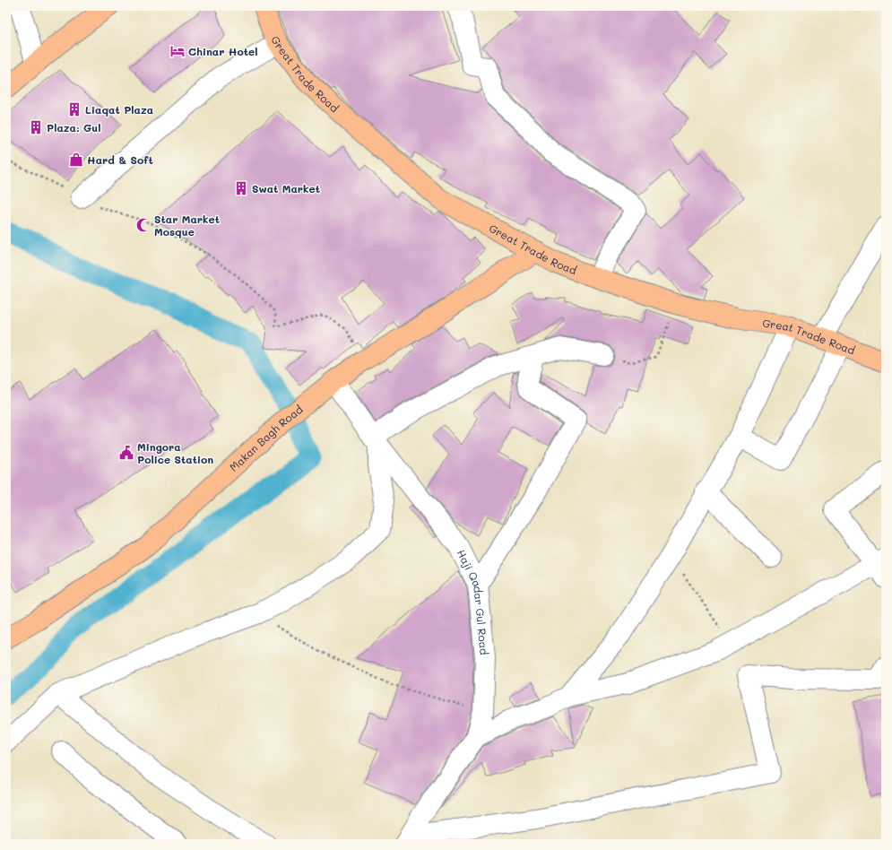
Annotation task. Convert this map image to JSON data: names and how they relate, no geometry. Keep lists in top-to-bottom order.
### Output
{
  "streets": {
    "main road": ["Great Trade Road", "Makan Bagh Road"],
    "street": ["Haji Qadar Gul Road"]
  },
  "crossings": [
    ["Great Trade Road", "Makan Bagh Road"],
    ["Makan Bagh Road", "Haji Qadar Gul Road"]
  ],
  "places": {
    "hotel": ["Chinar Hotel"],
    "building": ["Liaqat Plaza", "Plaza: Gul", "Swat Market"],
    "shop": ["Hard & Soft"],
    "mosque": ["Star Market Mosque"],
    "public building": ["Mingora Police Station"]
  }
}
